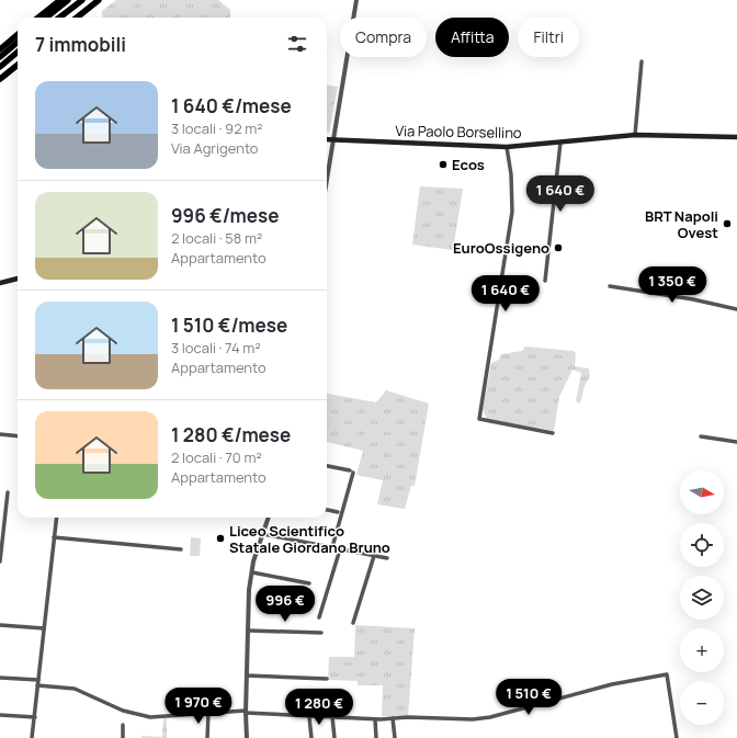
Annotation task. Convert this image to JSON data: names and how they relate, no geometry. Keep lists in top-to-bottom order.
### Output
{
  "streets": {
    "main road": ["Via Paolo Borsellino"]
  },
  "places": [
    "Ecos",
    "BRT Napoli Ovest",
    "EuroOssigeno",
    "Liceo Scientifico Statale Giordano Bruno"
  ],
  "north": "right",
  "page": {
    "chip": ["Compra", "Affitta", "Filtri"],
    "heading": "7 immobili",
    "list": [
      {
        "name": "1 640 €/mese",
        "note": "3 locali · 92 m² · Via Agrigento"
      },
      {
        "name": "996 €/mese",
        "note": "2 locali · 58 m² · Appartamento"
      },
      {
        "name": "1 510 €/mese",
        "note": "3 locali · 74 m² · Appartamento"
      },
      {
        "name": "1 280 €/mese",
        "note": "2 locali · 70 m² · Appartamento"
      }
    ],
    "price": [
      "1 640 €",
      "1 350 €",
      "1 640 €",
      "996 €",
      "1 510 €",
      "1 970 €",
      "1 280 €"
    ],
    "map_buttons": ["+", "−"]
  }
}
